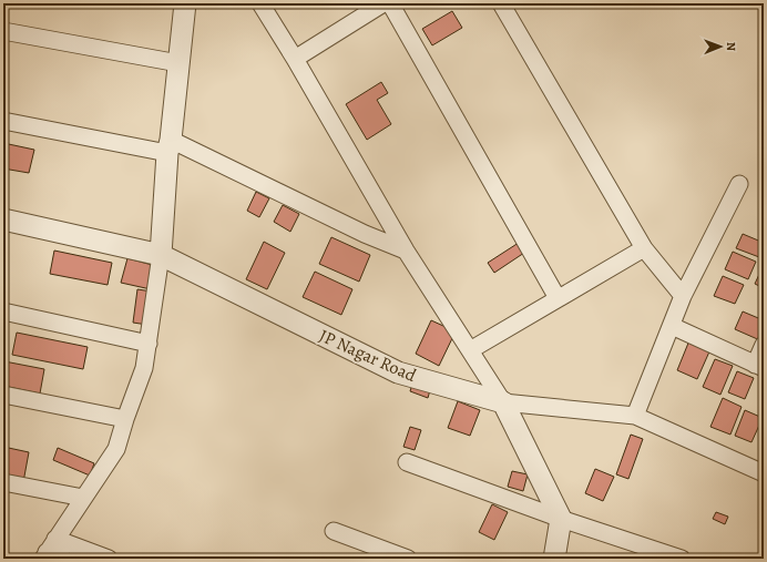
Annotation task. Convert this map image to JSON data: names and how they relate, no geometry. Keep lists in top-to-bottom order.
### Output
{
  "streets": {
    "street": ["JP Nagar Road"]
  },
  "north": "right"
}
